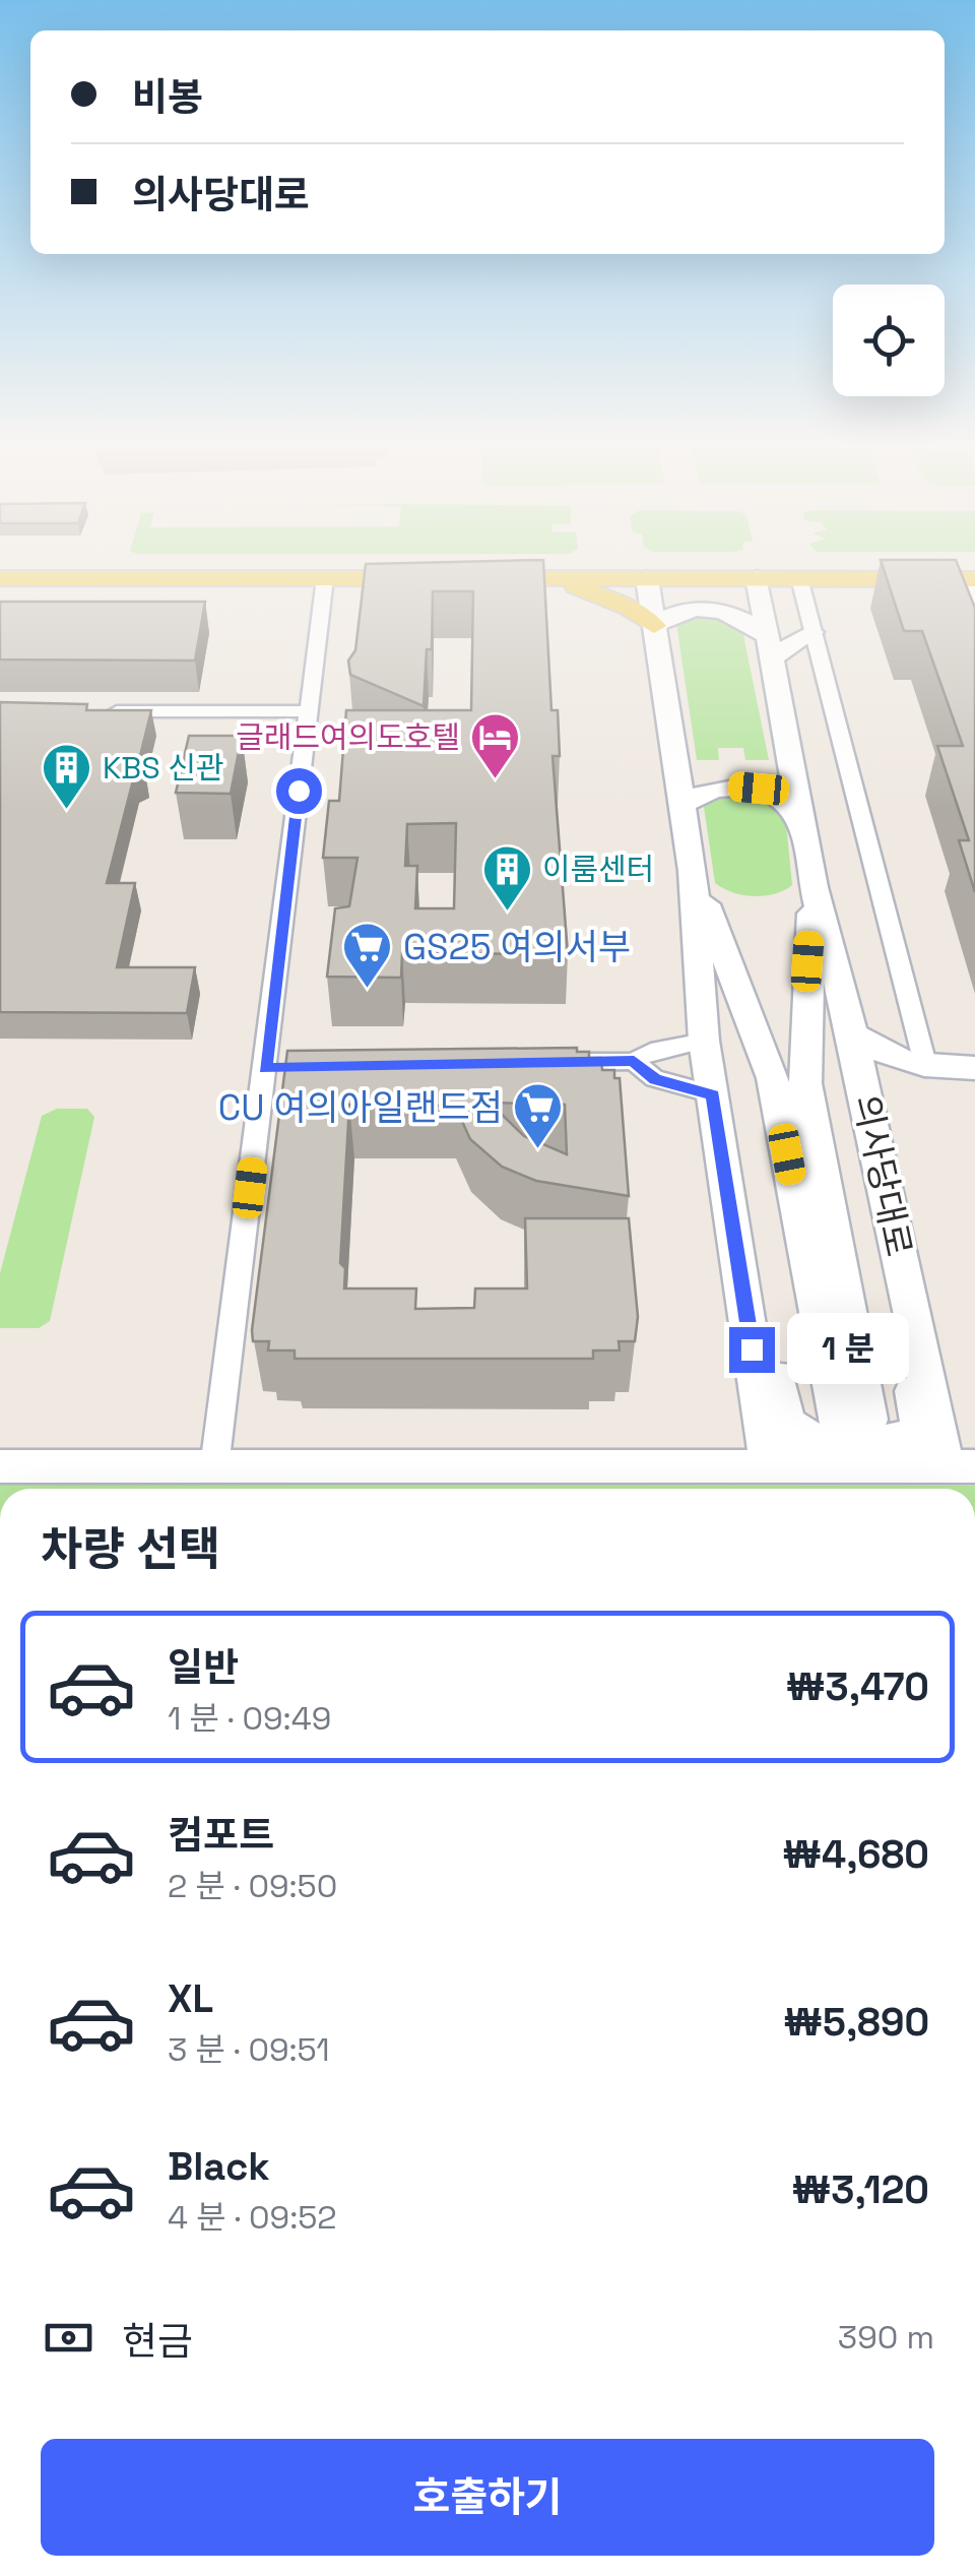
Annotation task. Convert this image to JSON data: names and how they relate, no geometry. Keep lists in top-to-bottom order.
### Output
{
  "streets": {
    "main road": ["의사당대로"]
  },
  "places": {
    "hotel": ["글래드여의도호텔"],
    "building": ["KBS 신관", "이룸센터"],
    "supermarket": ["GS25 여의서부", "CU 여의아일랜드점"]
  },
  "page": {
    "banner": ["비봉", "의사당대로"],
    "bubble": "1 분",
    "heading": "차량 선택",
    "list": [
      {
        "name": "일반",
        "note": "1 분 · 09:49",
        "value": "₩3,470"
      },
      {
        "name": "컴포트",
        "note": "2 분 · 09:50",
        "value": "₩4,680"
      },
      {
        "name": "XL",
        "note": "3 분 · 09:51",
        "value": "₩5,890"
      },
      {
        "name": "Black",
        "note": "4 분 · 09:52",
        "value": "₩3,120"
      }
    ],
    "pay": ["현금", "390 m"],
    "buttons": "호출하기"
  }
}
